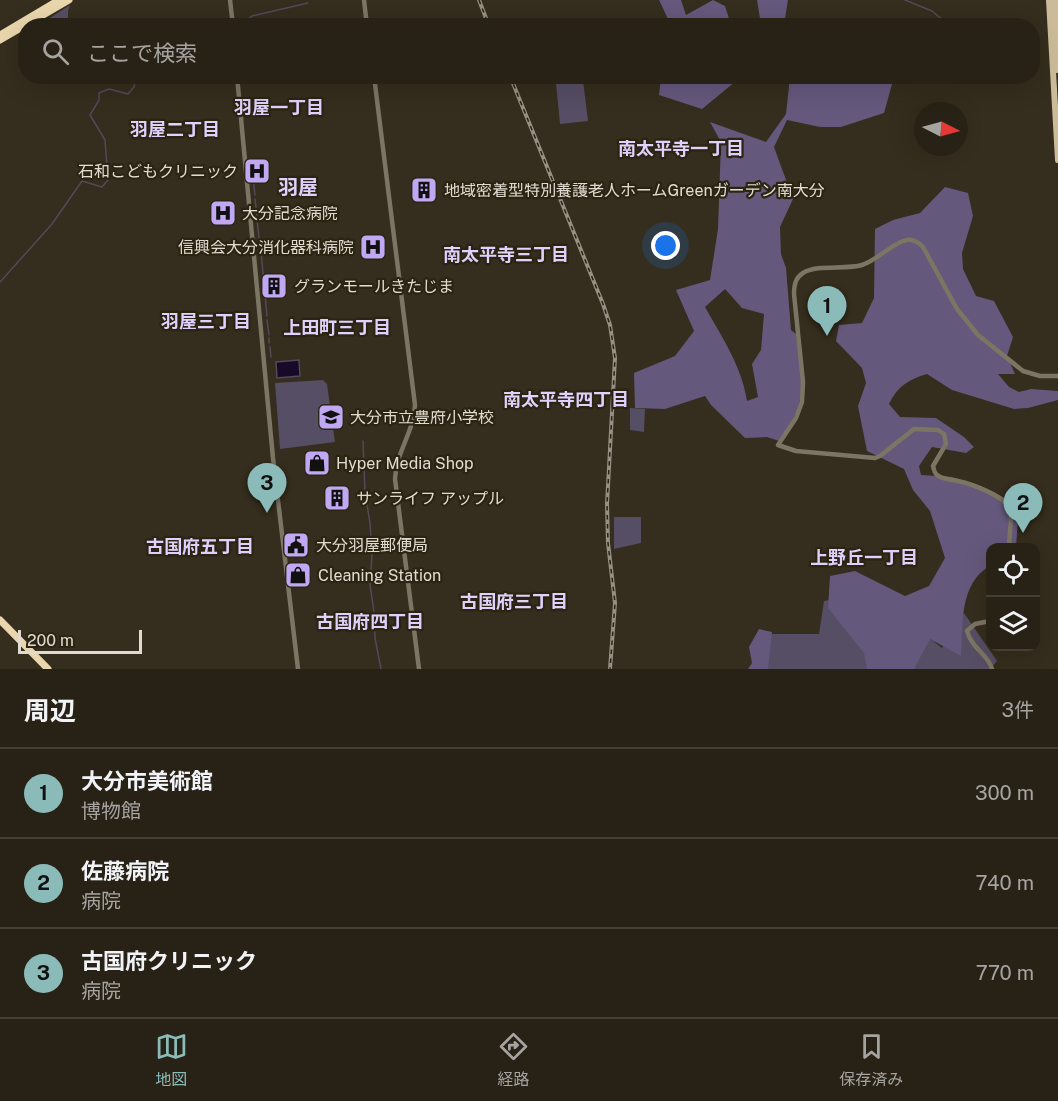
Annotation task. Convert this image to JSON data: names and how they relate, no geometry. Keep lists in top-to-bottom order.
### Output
{
  "districts": [
    "羽屋一丁目",
    "羽屋二丁目",
    "南太平寺一丁目",
    "羽屋",
    "南太平寺三丁目",
    "羽屋三丁目",
    "上田町三丁目",
    "南太平寺四丁目",
    "古国府五丁目",
    "上野丘一丁目",
    "古国府三丁目",
    "古国府四丁目"
  ],
  "places": {
    "hospital": ["石和こどもクリニック", "大分記念病院", "信興会大分消化器科病院"],
    "building": ["地域密着型特別養護老人ホームGreenガーデン南大分", "グランモールきたじま", "サンライフ アップル"],
    "school or university": ["大分市立豊府小学校"],
    "shop": ["Hyper Media Shop", "Cleaning Station"],
    "public building": ["大分羽屋郵便局"]
  },
  "scale_bar": "200 m",
  "north": "right",
  "page": {
    "search": "ここで検索",
    "pins": ["1", "3", "2"],
    "scale": "200 m",
    "heading": ["周辺", "3件"],
    "list": [
      {
        "mark": "1",
        "name": "大分市美術館",
        "note": "博物館",
        "value": "300 m"
      },
      {
        "mark": "2",
        "name": "佐藤病院",
        "note": "病院",
        "value": "740 m"
      },
      {
        "mark": "3",
        "name": "古国府クリニック",
        "note": "病院",
        "value": "770 m"
      }
    ],
    "nav": ["地図", "経路", "保存済み"]
  }
}
